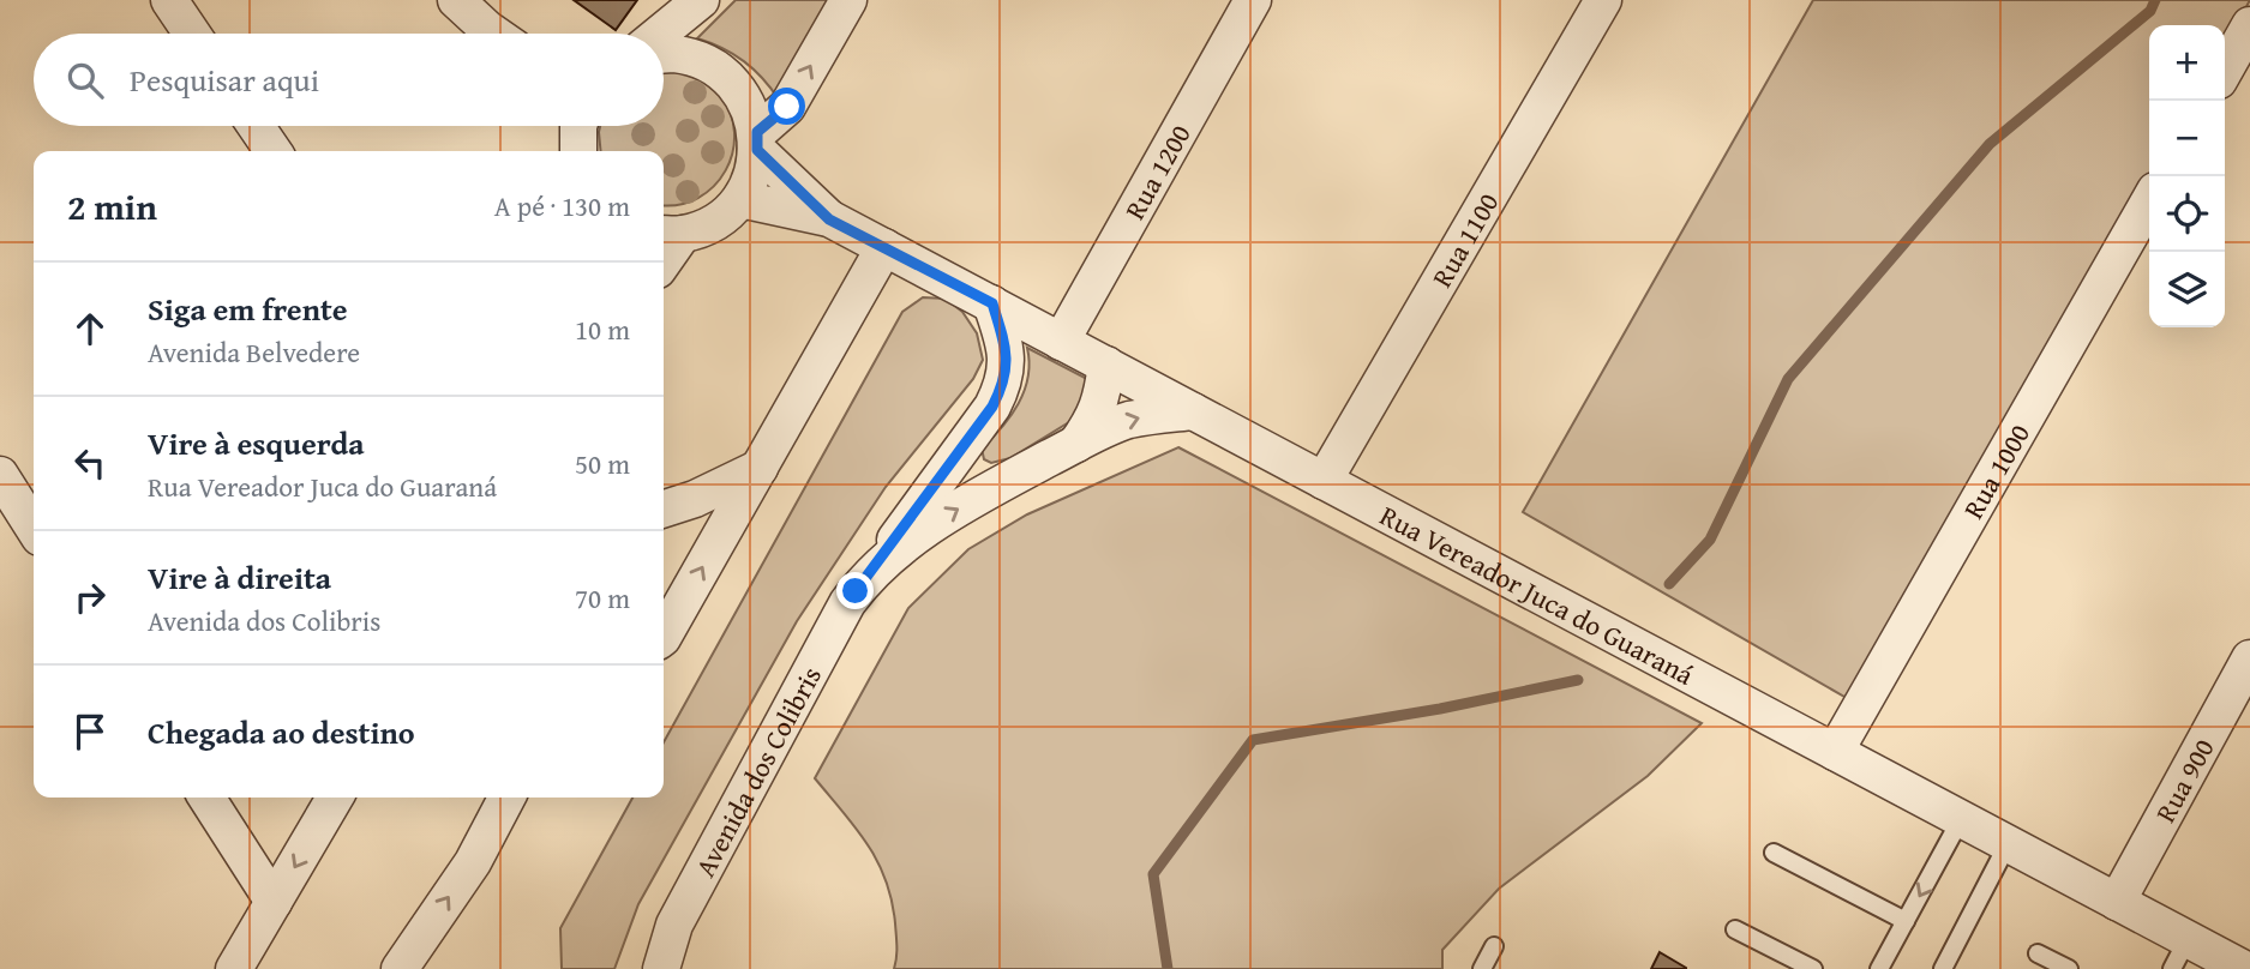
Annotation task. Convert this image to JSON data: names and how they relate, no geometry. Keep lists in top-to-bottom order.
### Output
{
  "streets": {
    "street": [
      "Rua 1200",
      "Rua 1100",
      "Rua 1000",
      "Rua Vereador Juca do Guaraná",
      "Avenida dos Colibris",
      "Rua 900"
    ]
  },
  "crossings": [
    ["Rua 1200", "Rua Vereador Juca do Guaraná"],
    ["Rua 1100", "Rua Vereador Juca do Guaraná"],
    ["Rua 1000", "Rua Vereador Juca do Guaraná"],
    ["Rua Vereador Juca do Guaraná", "Avenida dos Colibris"],
    ["Rua Vereador Juca do Guaraná", "Rua 900"]
  ],
  "page": {
    "map_buttons": ["+", "−"],
    "search": "Pesquisar aqui",
    "heading": ["2 min", "A pé · 130 m"],
    "list": [
      ["Siga em frente", "Avenida Belvedere", "10 m"],
      ["Vire à esquerda", "Rua Vereador Juca do Guaraná", "50 m"],
      ["Vire à direita", "Avenida dos Colibris", "70 m"],
      "Chegada ao destino"
    ]
  }
}
